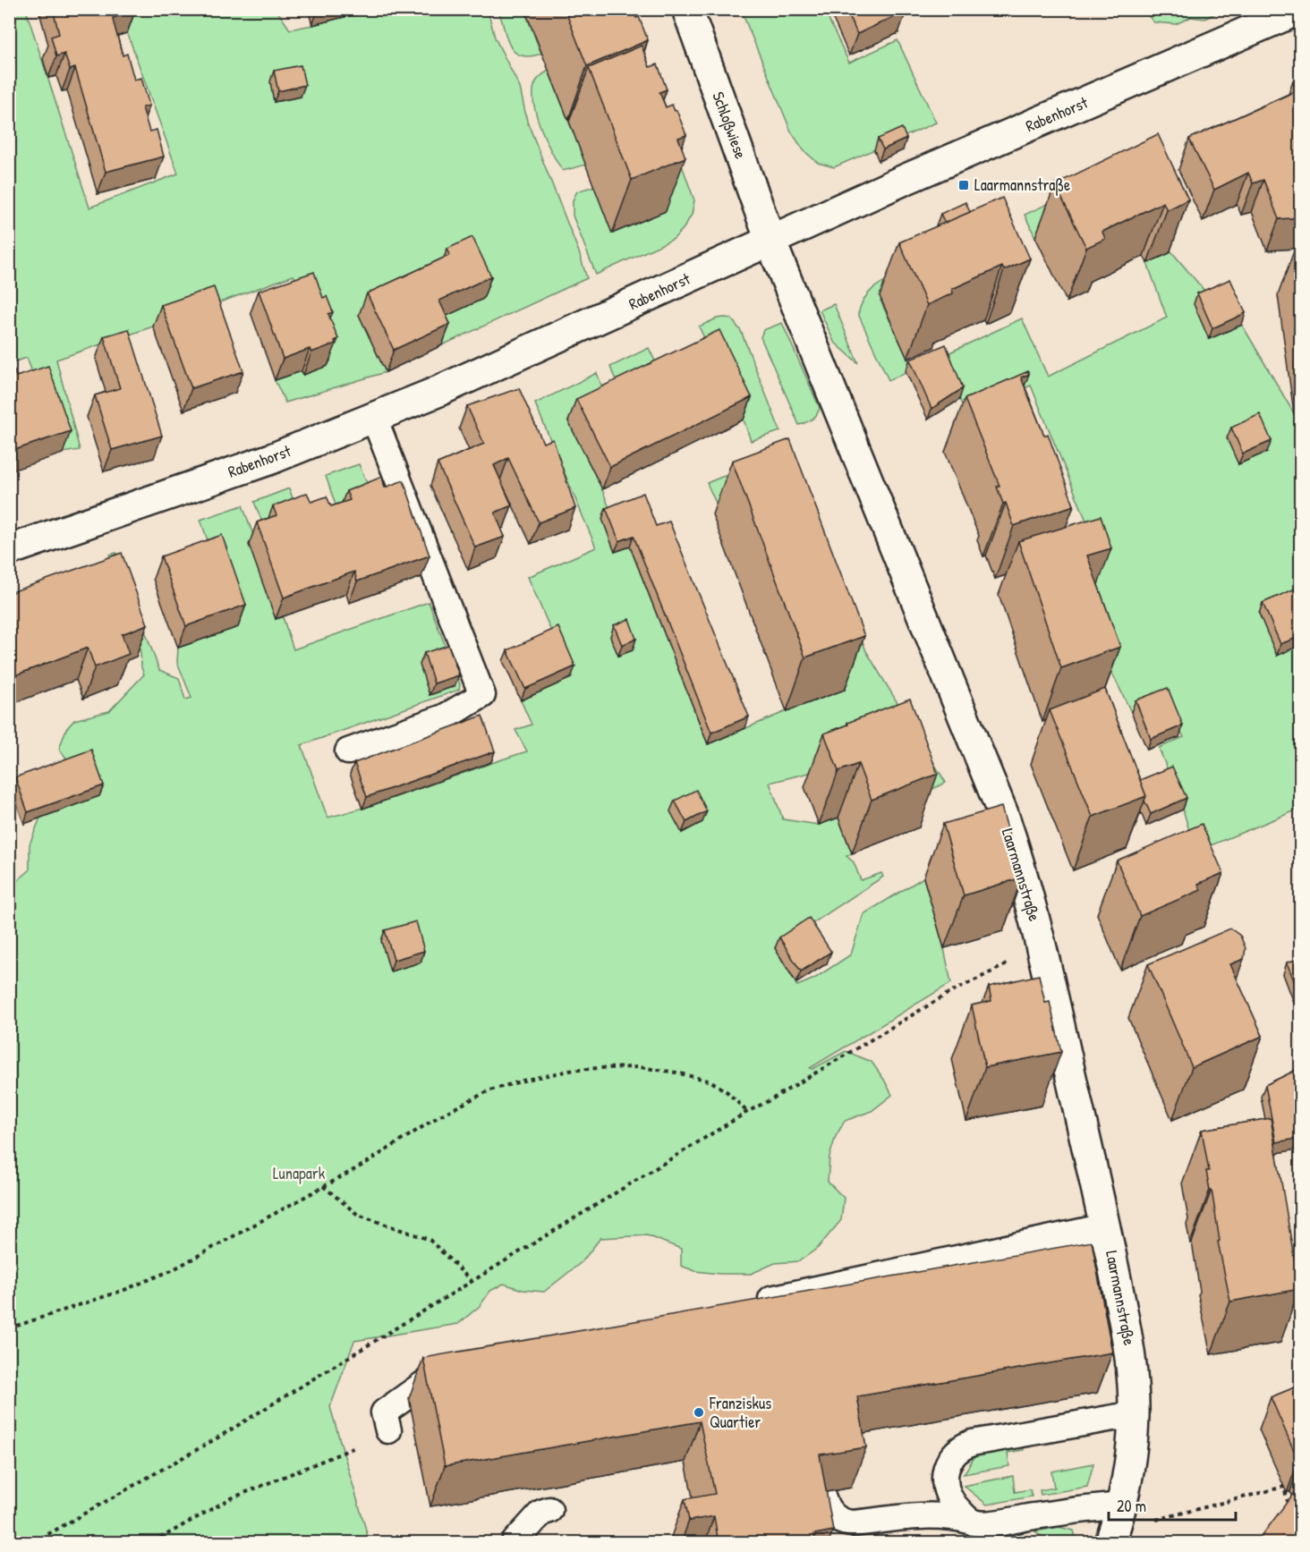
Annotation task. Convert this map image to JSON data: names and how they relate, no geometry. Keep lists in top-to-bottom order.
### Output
{
  "streets": {
    "street": ["Rabenhorst", "Schloßwiese", "Laarmannstraße"]
  },
  "crossings": [
    ["Rabenhorst", "Schloßwiese"],
    ["Rabenhorst", "Laarmannstraße"],
    ["Schloßwiese", "Laarmannstraße"]
  ],
  "parks": ["Lunapark"],
  "places": {
    "transit": ["Laarmannstraße"],
    "other": ["Franziskus Quartier"]
  },
  "scale_bar": "20 m"
}
